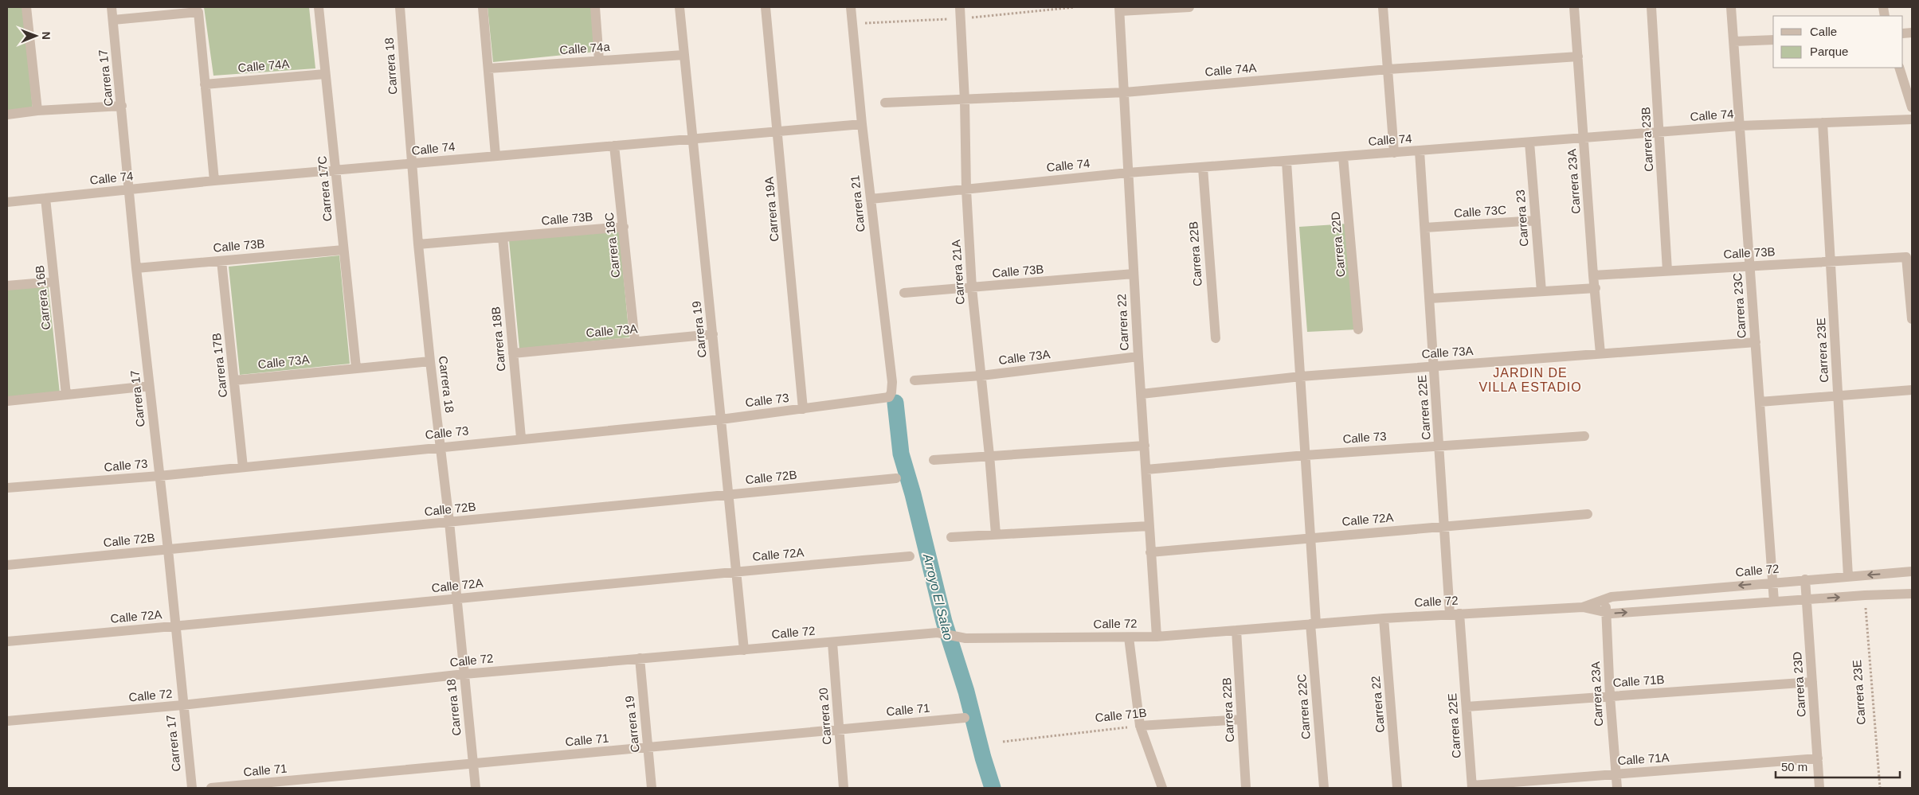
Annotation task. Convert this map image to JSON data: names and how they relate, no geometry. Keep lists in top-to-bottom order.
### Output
{
  "streets": {
    "street": [
      "Calle 74a",
      "Calle 74A",
      "Carrera 18",
      "Carrera 17",
      "Calle 74",
      "Carrera 23B",
      "Carrera 23A",
      "Carrera 17C",
      "Carrera 21",
      "Carrera 19A",
      "Calle 73C",
      "Carrera 23",
      "Calle 73B",
      "Carrera 22D",
      "Carrera 18C",
      "Carrera 22B",
      "Carrera 21A",
      "Carrera 16B",
      "Carrera 23C",
      "Carrera 22",
      "Carrera 19",
      "Calle 73A",
      "Carrera 18B",
      "Carrera 23E",
      "Carrera 17B",
      "Calle 73",
      "Carrera 22E",
      "Calle 72B",
      "Calle 72A",
      "Calle 72",
      "Calle 71B",
      "Carrera 23D",
      "Carrera 22C",
      "Calle 71",
      "Carrera 20",
      "Calle 71A"
    ]
  },
  "crossings": [
    ["Calle 74a", "Carrera 19"],
    ["Calle 74A", "Carrera 23A"],
    ["Calle 74A", "Carrera 17C"],
    ["Calle 74A", "Carrera 21A"],
    ["Calle 74A", "Carrera 22"],
    ["Carrera 18", "Calle 74"],
    ["Carrera 18", "Calle 73B"],
    ["Carrera 18", "Calle 73A"],
    ["Carrera 18", "Calle 73"],
    ["Carrera 18", "Calle 72B"],
    ["Carrera 18", "Calle 72A"],
    ["Carrera 18", "Calle 72"],
    ["Carrera 18", "Calle 71"],
    ["Carrera 17", "Calle 74"],
    ["Carrera 17", "Calle 73B"],
    ["Carrera 17", "Calle 73"],
    ["Carrera 17", "Calle 72B"],
    ["Carrera 17", "Calle 72A"],
    ["Carrera 17", "Calle 72"],
    ["Calle 74", "Carrera 23B"],
    ["Calle 74", "Carrera 23A"],
    ["Calle 74", "Carrera 17C"],
    ["Calle 74", "Carrera 21"],
    ["Calle 74", "Carrera 19A"],
    ["Calle 74", "Carrera 23"],
    ["Calle 74", "Carrera 22D"],
    ["Calle 74", "Carrera 18C"],
    ["Calle 74", "Carrera 22B"],
    ["Calle 74", "Carrera 21A"],
    ["Calle 74", "Carrera 16B"],
    ["Calle 74", "Carrera 23C"],
    ["Calle 74", "Carrera 22"],
    ["Calle 74", "Carrera 19"],
    ["Calle 74", "Carrera 23E"],
    ["Calle 74", "Carrera 22E"],
    ["Carrera 23B", "Calle 73B"],
    ["Carrera 23A", "Calle 73B"],
    ["Carrera 23A", "Calle 73A"],
    ["Carrera 23A", "Calle 72"],
    ["Carrera 23A", "Calle 71B"],
    ["Carrera 23A", "Calle 71A"],
    ["Carrera 17C", "Calle 73B"],
    ["Carrera 17C", "Calle 73A"],
    ["Carrera 21", "Calle 73"],
    ["Carrera 19A", "Calle 73"],
    ["Calle 73C", "Carrera 23"],
    ["Calle 73C", "Carrera 22E"],
    ["Calle 73B", "Carrera 18C"],
    ["Calle 73B", "Carrera 21A"],
    ["Calle 73B", "Carrera 23C"],
    ["Calle 73B", "Carrera 22"],
    ["Calle 73B", "Carrera 18B"],
    ["Calle 73B", "Carrera 23E"],
    ["Calle 73B", "Carrera 17B"],
    ["Carrera 18C", "Calle 73A"],
    ["Carrera 22B", "Calle 72"],
    ["Carrera 22B", "Calle 71B"],
    ["Carrera 21A", "Calle 73A"],
    ["Carrera 23C", "Calle 73A"],
    ["Carrera 23C", "Calle 72"],
    ["Carrera 22", "Calle 73A"],
    ["Carrera 22", "Calle 73"],
    ["Carrera 22", "Calle 72A"],
    ["Carrera 22", "Calle 72"],
    ["Carrera 19", "Calle 73A"],
    ["Carrera 19", "Calle 73"],
    ["Carrera 19", "Calle 72B"],
    ["Carrera 19", "Calle 72A"],
    ["Carrera 19", "Calle 72"],
    ["Carrera 19", "Calle 71"],
    ["Calle 73A", "Carrera 18B"],
    ["Calle 73A", "Carrera 17B"],
    ["Calle 73A", "Carrera 22E"],
    ["Carrera 18B", "Calle 73"],
    ["Carrera 23E", "Calle 72"],
    ["Carrera 17B", "Calle 73"],
    ["Calle 73", "Carrera 22E"],
    ["Carrera 22E", "Calle 72A"],
    ["Carrera 22E", "Calle 72"],
    ["Carrera 22E", "Calle 71B"],
    ["Carrera 22E", "Calle 71A"],
    ["Calle 72", "Carrera 23D"],
    ["Calle 72", "Carrera 22C"],
    ["Calle 72", "Carrera 20"],
    ["Calle 71B", "Carrera 23D"],
    ["Carrera 23D", "Calle 71A"],
    ["Calle 71", "Carrera 20"]
  ],
  "districts": ["JARDIN DE VILLA ESTADIO"],
  "water": ["Arroyo El Salao"],
  "legend": ["Calle", "Parque"],
  "scale_bar": "50 m",
  "north": "right"
}
